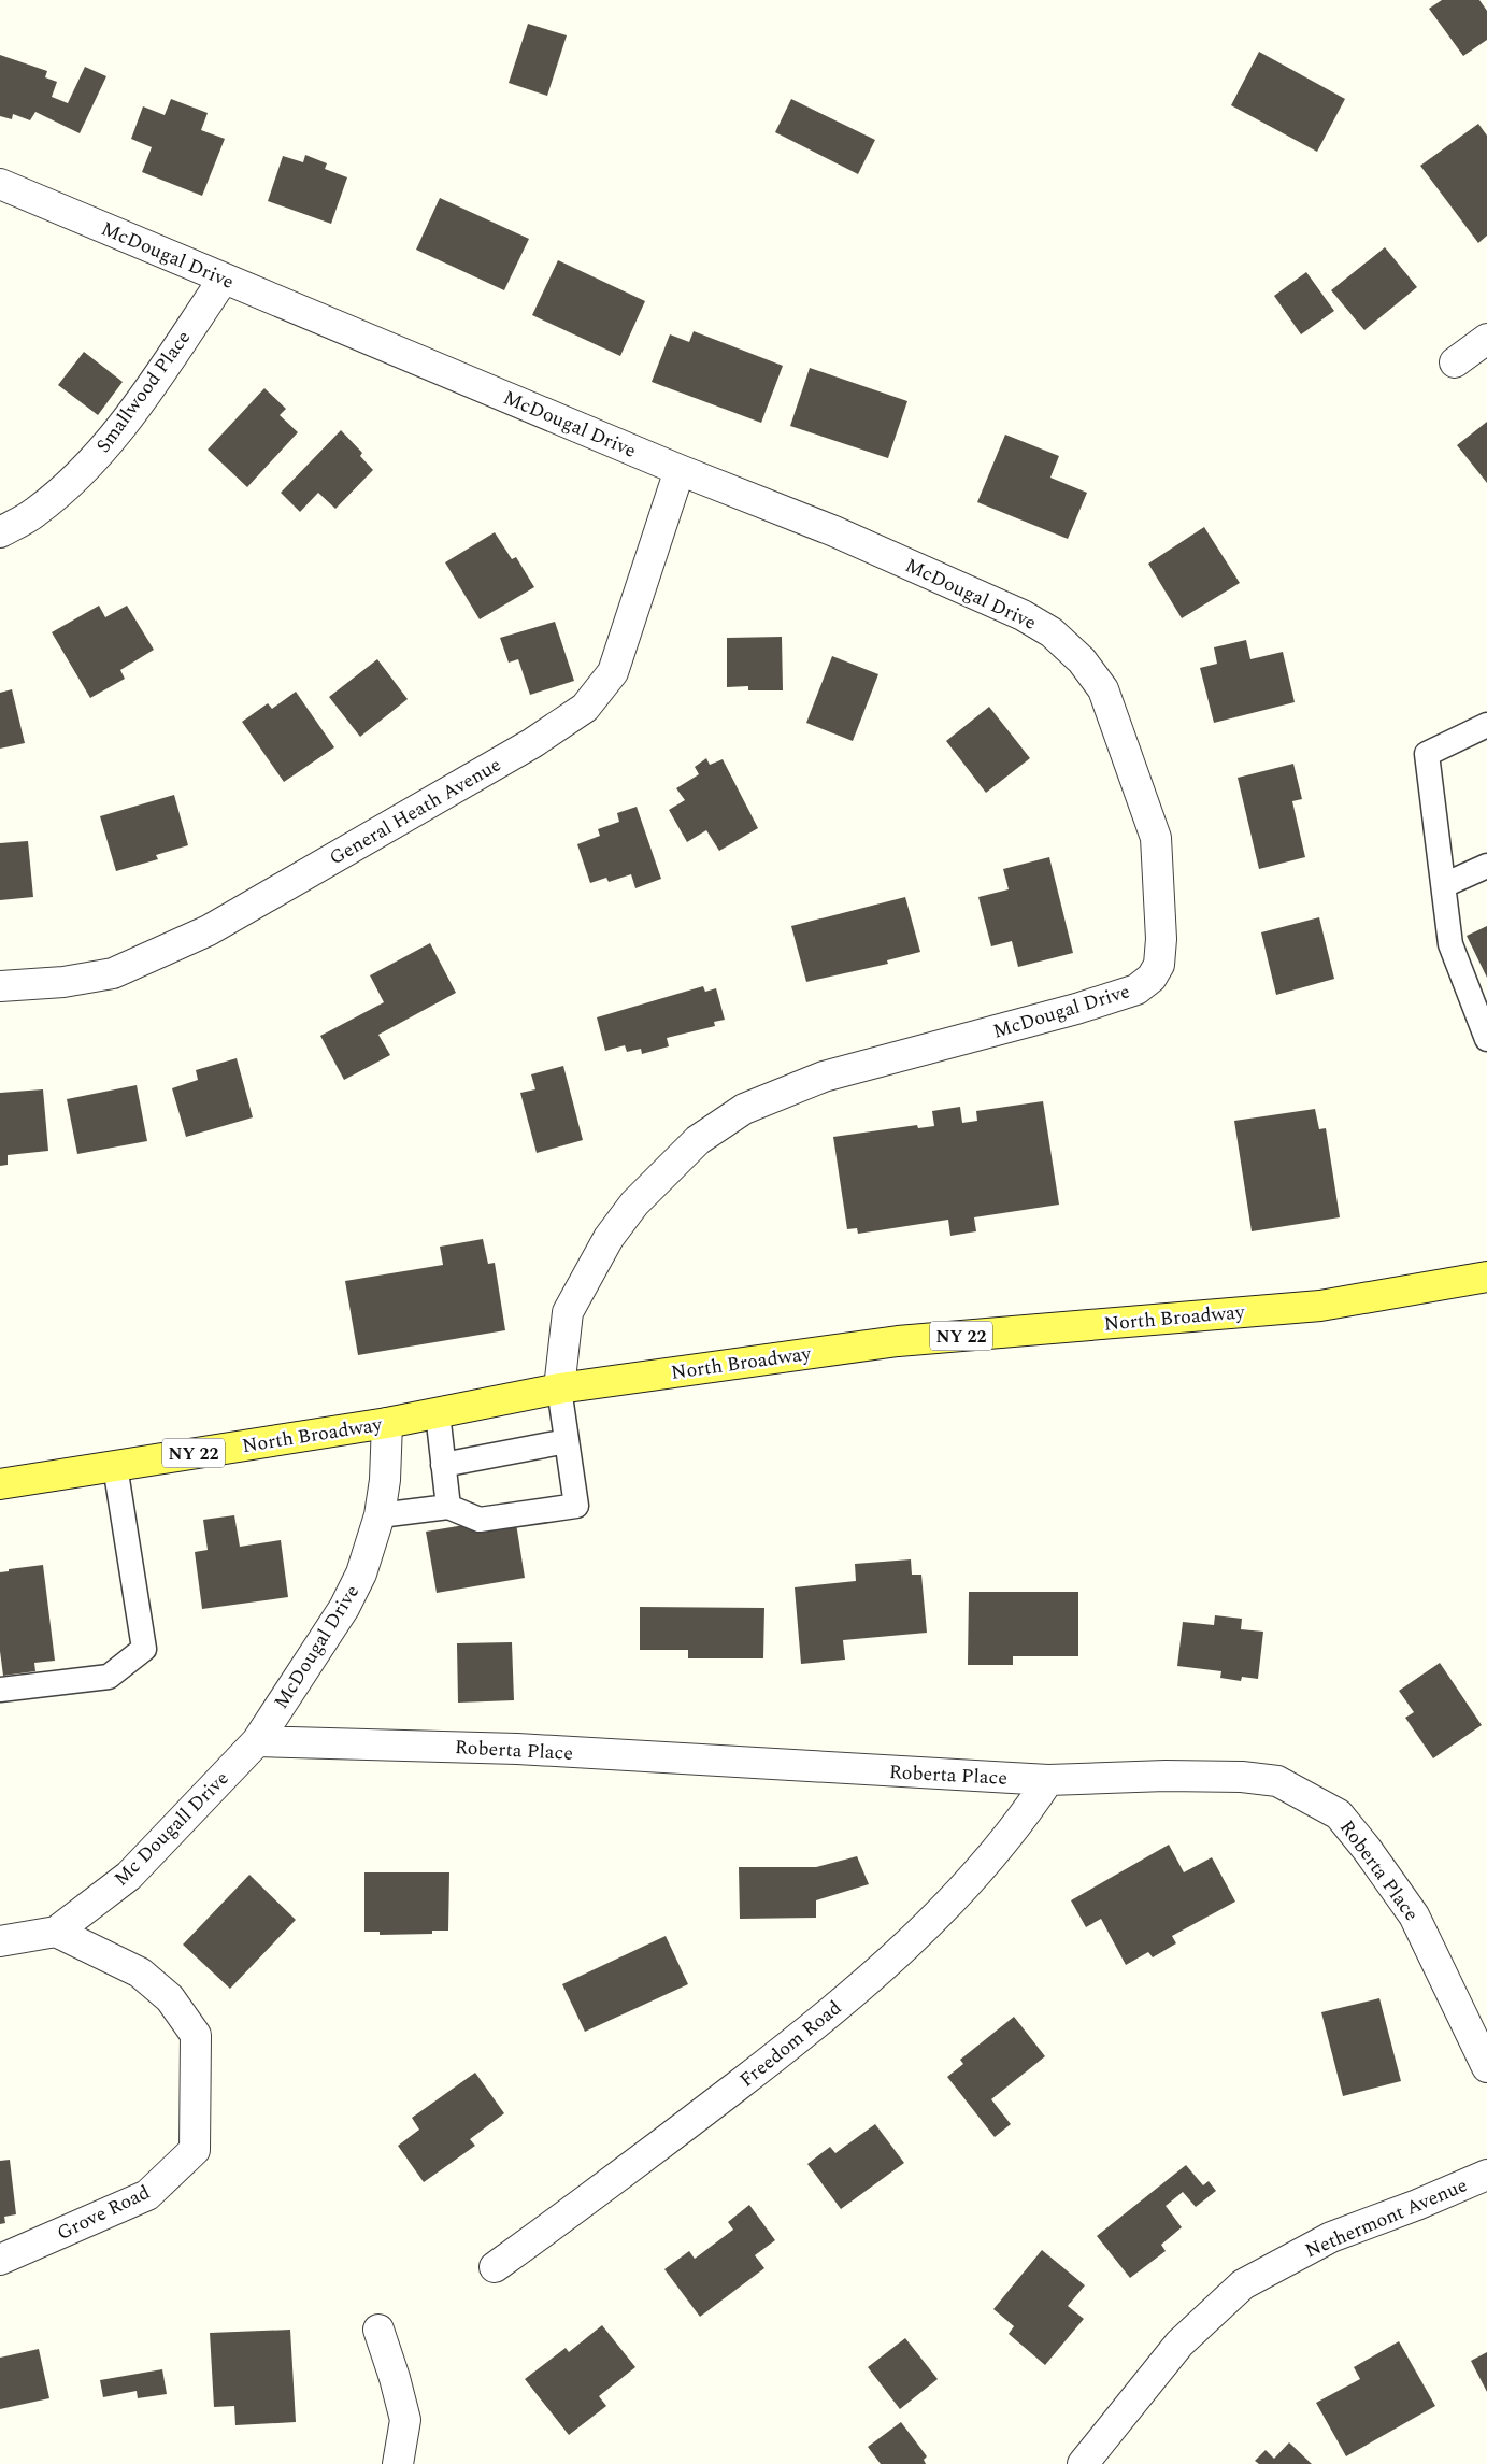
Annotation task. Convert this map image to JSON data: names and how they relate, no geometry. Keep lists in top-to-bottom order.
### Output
{
  "streets": {
    "main road": ["North Broadway", "NY 22"],
    "street": [
      "McDougal Drive",
      "Smallwood Place",
      "General Heath Avenue",
      "Roberta Place",
      "Mc Dougall Drive",
      "Freedom Road",
      "Grove Road",
      "Nethermont Avenue"
    ]
  },
  "crossings": [
    ["McDougal Drive", "Smallwood Place"],
    ["McDougal Drive", "General Heath Avenue"],
    ["McDougal Drive", "North Broadway"],
    ["McDougal Drive", "Roberta Place"],
    ["McDougal Drive", "Mc Dougall Drive"],
    ["Roberta Place", "Mc Dougall Drive"],
    ["Roberta Place", "Freedom Road"],
    ["Mc Dougall Drive", "Grove Road"]
  ]
}
